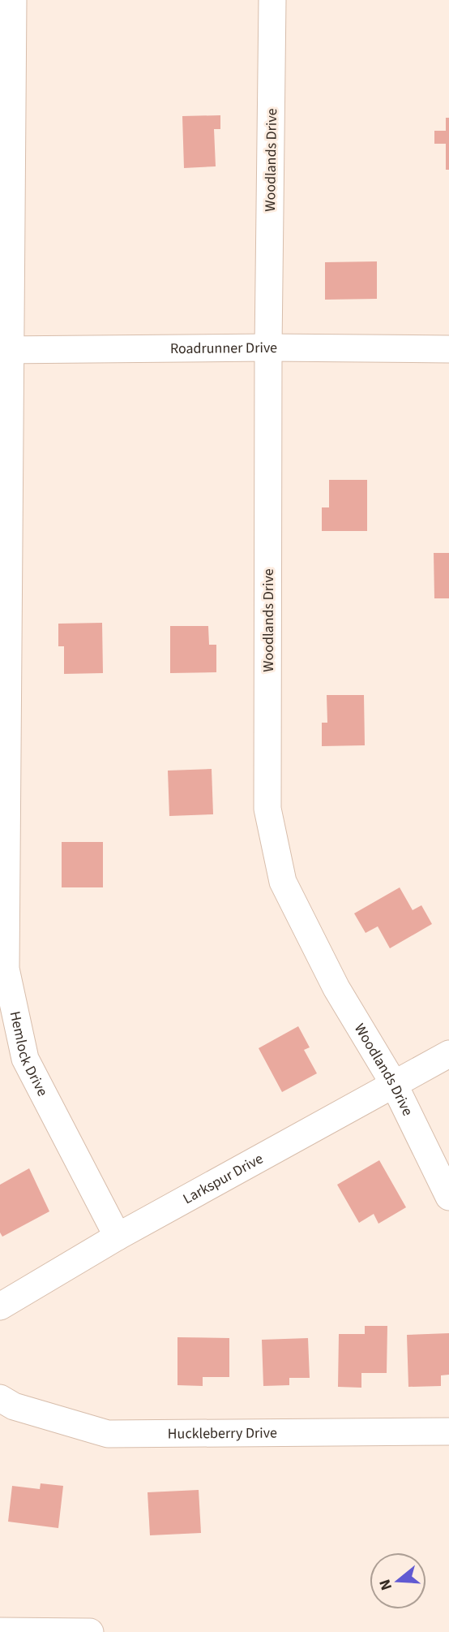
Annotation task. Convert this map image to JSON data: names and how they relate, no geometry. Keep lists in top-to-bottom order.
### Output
{
  "streets": {
    "street": [
      "Woodlands Drive",
      "Roadrunner Drive",
      "Hemlock Drive",
      "Larkspur Drive",
      "Huckleberry Drive"
    ]
  },
  "crossings": [
    ["Woodlands Drive", "Roadrunner Drive"],
    ["Woodlands Drive", "Larkspur Drive"],
    ["Roadrunner Drive", "Hemlock Drive"],
    ["Hemlock Drive", "Larkspur Drive"]
  ],
  "north": "left"
}
